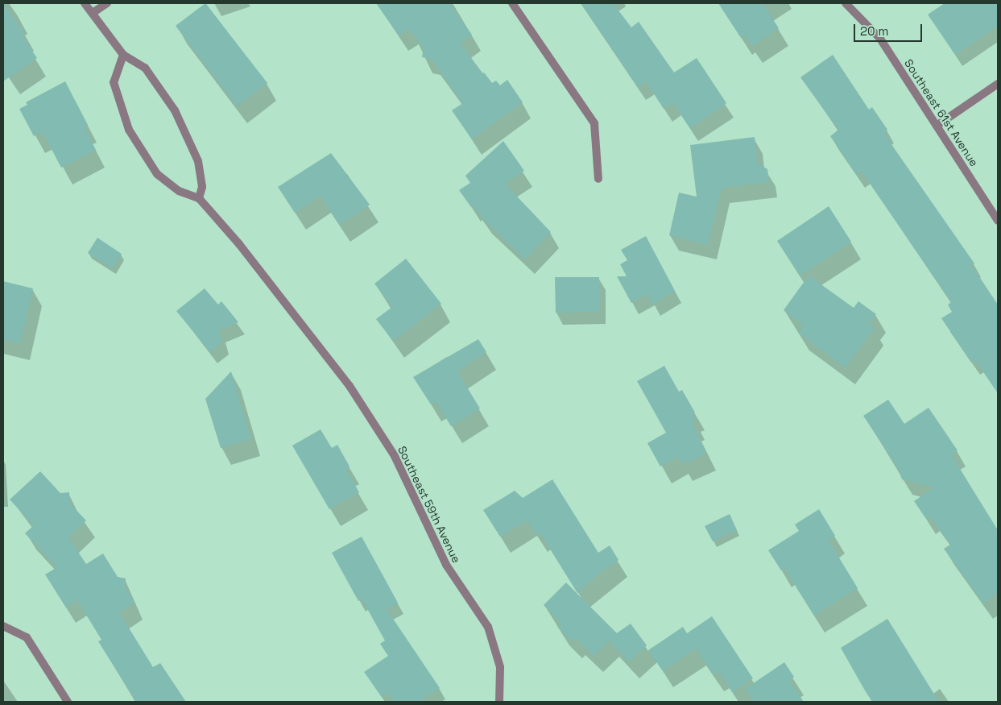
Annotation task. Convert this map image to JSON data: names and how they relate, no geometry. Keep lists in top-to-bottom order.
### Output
{
  "streets": {
    "street": ["Southeast 61st Avenue", "Southeast 59th Avenue"]
  },
  "scale_bar": "20 m"
}
